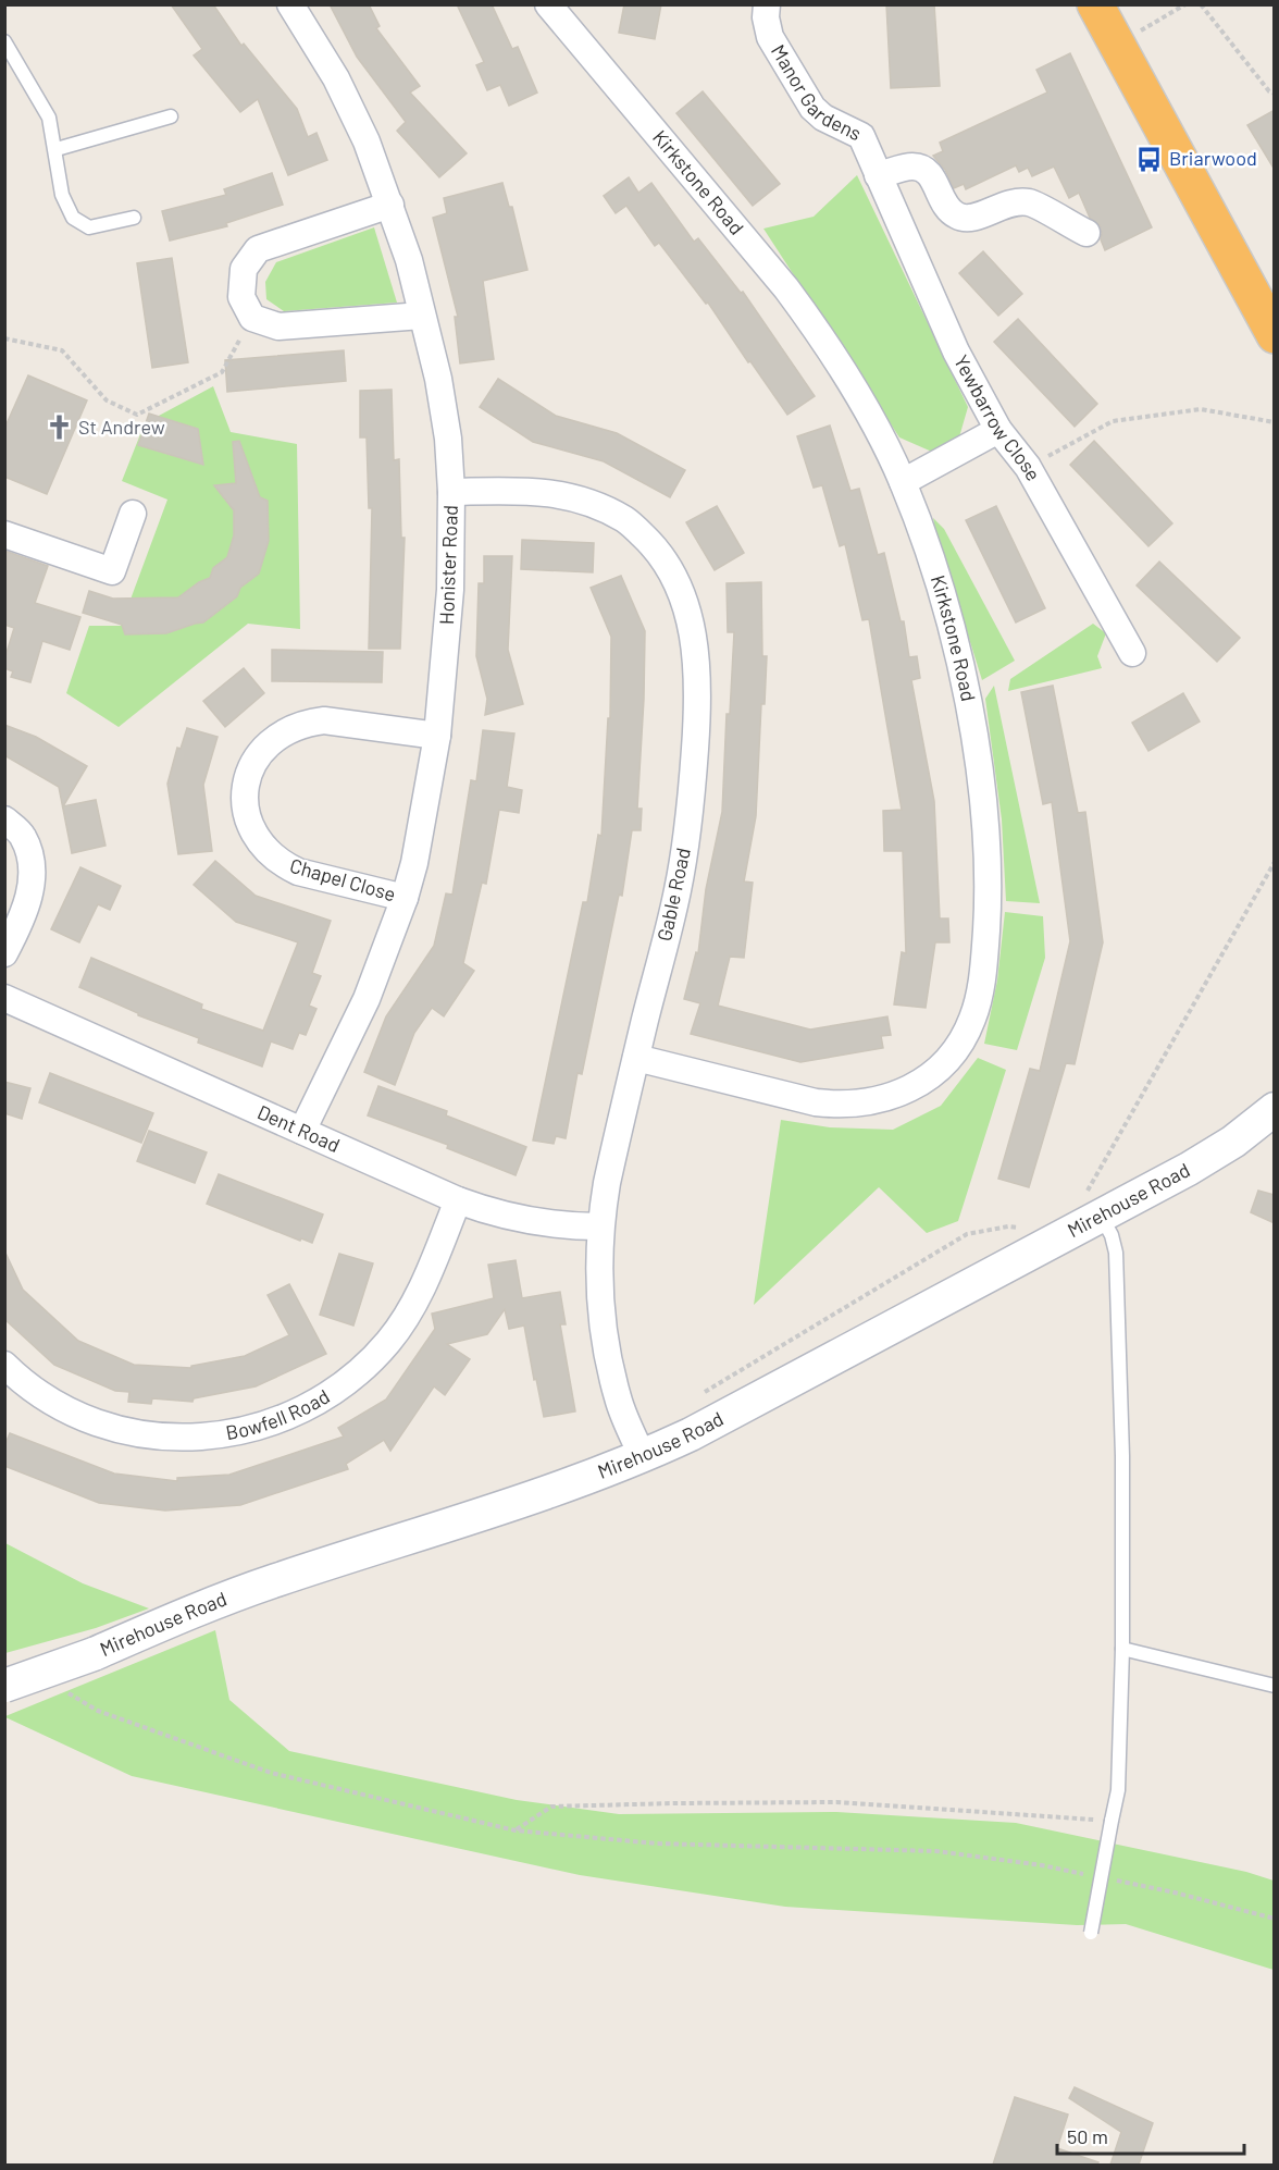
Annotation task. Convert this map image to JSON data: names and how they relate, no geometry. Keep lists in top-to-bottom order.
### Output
{
  "streets": {
    "street": [
      "Manor Gardens",
      "Kirkstone Road",
      "Yewbarrow Close",
      "Honister Road",
      "Chapel Close",
      "Gable Road",
      "Dent Road",
      "Mirehouse Road",
      "Bowfell Road"
    ]
  },
  "crossings": [
    ["Manor Gardens", "Yewbarrow Close"],
    ["Kirkstone Road", "Gable Road"],
    ["Honister Road", "Chapel Close"],
    ["Honister Road", "Gable Road"],
    ["Honister Road", "Dent Road"],
    ["Gable Road", "Dent Road"],
    ["Gable Road", "Mirehouse Road"],
    ["Dent Road", "Bowfell Road"]
  ],
  "places": {
    "bus stop": ["Briarwood"],
    "church": ["St Andrew"]
  },
  "scale_bar": "50 m"
}
